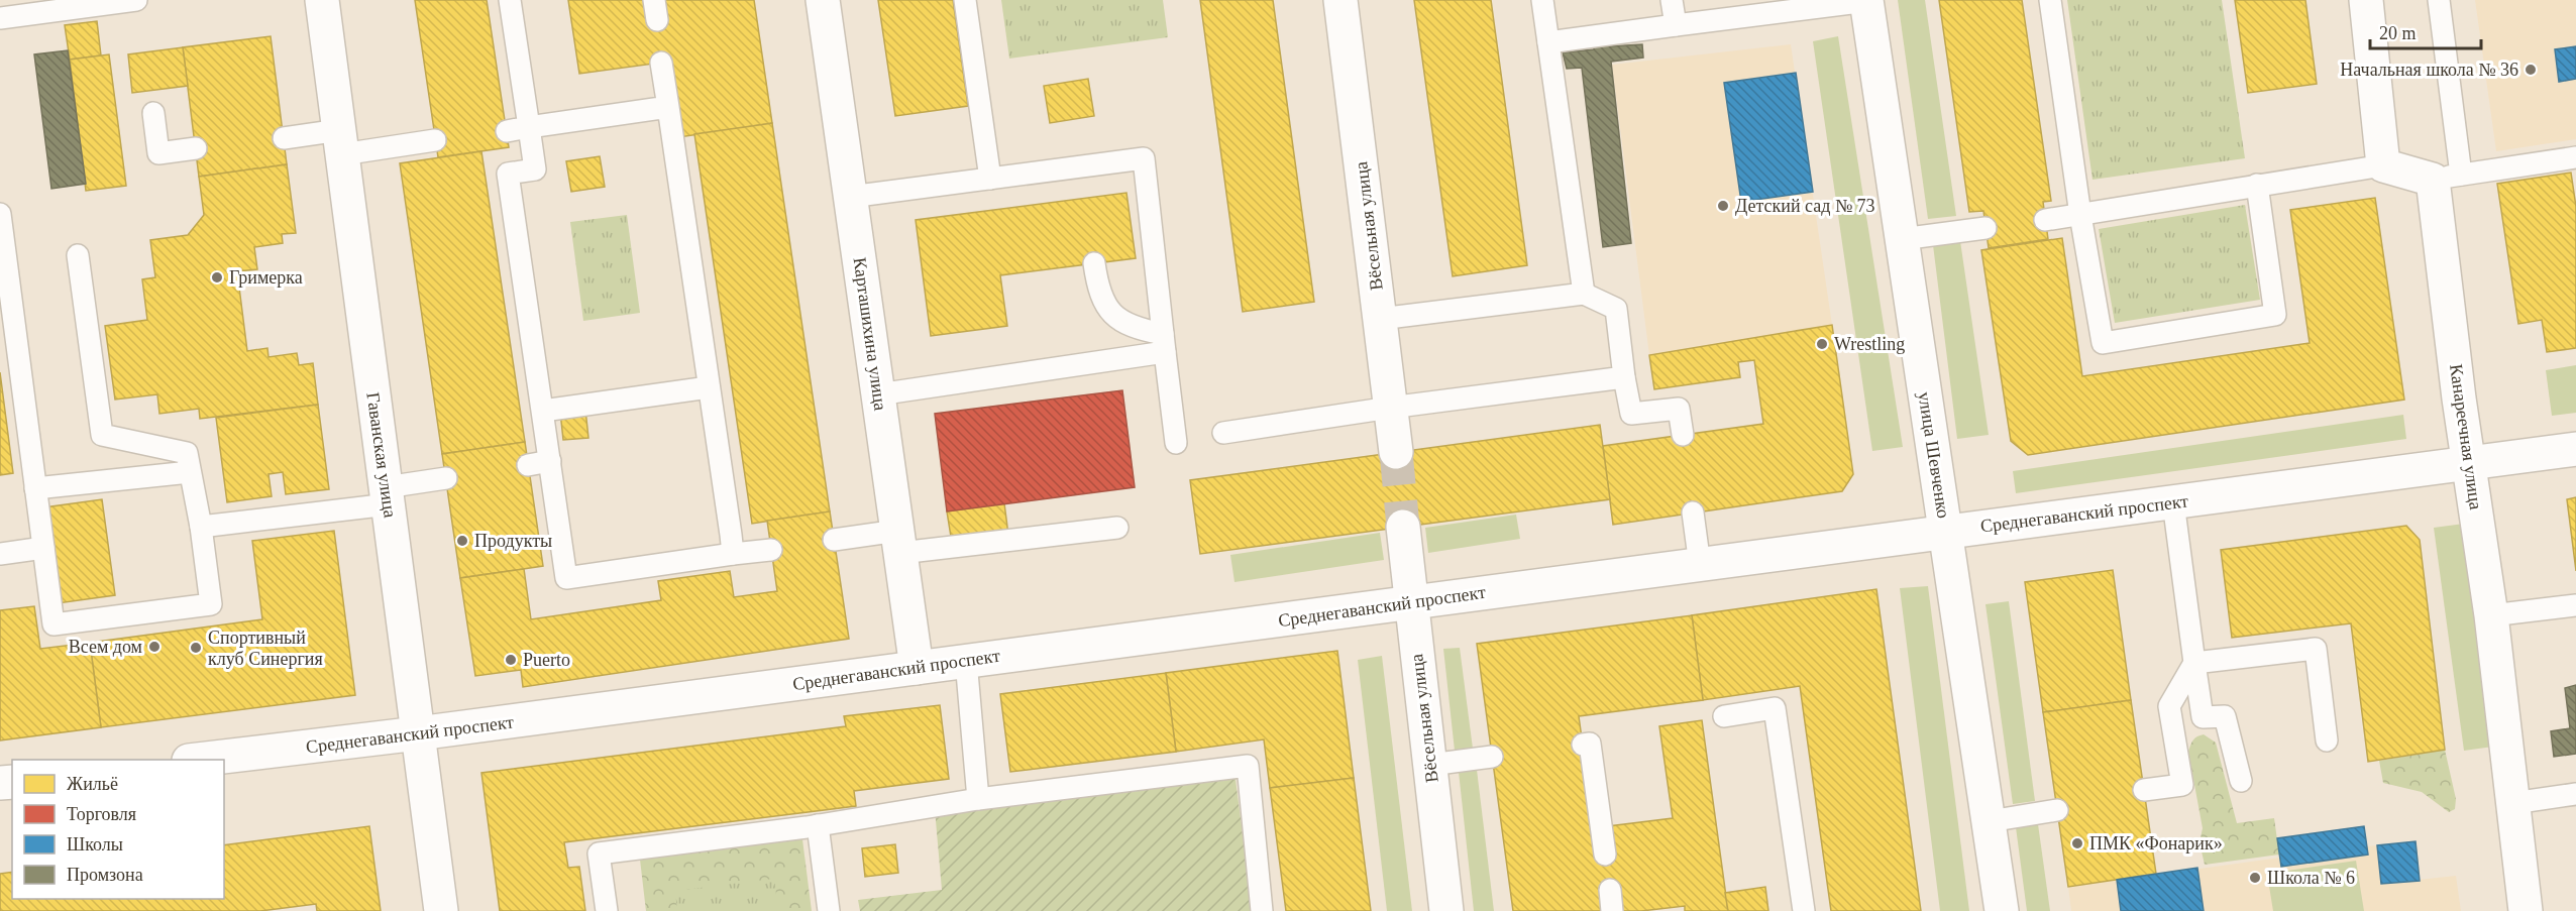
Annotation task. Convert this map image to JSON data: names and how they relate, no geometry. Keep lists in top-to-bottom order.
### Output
{
  "streets": {
    "street": [
      "Вёсельная улица",
      "Карташихина улица",
      "Канареечная улица",
      "Гаванская улица",
      "улица Шевченко",
      "Среднегаванский проспект"
    ]
  },
  "crossings": [
    ["Вёсельная улица", "Среднегаванский проспект"],
    ["Карташихина улица", "Среднегаванский проспект"],
    ["Канареечная улица", "Среднегаванский проспект"],
    ["Гаванская улица", "Среднегаванский проспект"],
    ["улица Шевченко", "Среднегаванский проспект"]
  ],
  "places": [
    "Начальная школа № 36",
    "Детский сад № 73",
    "Гримерка",
    "Wrestling",
    "Продукты",
    "Всем дом",
    "Спортивный клуб Синергия",
    "Puerto",
    "ПМК «Фонарик»",
    "Школа № 6"
  ],
  "legend": [
    "Жильё",
    "Торговля",
    "Школы",
    "Промзона"
  ],
  "scale_bar": "20 m"
}
